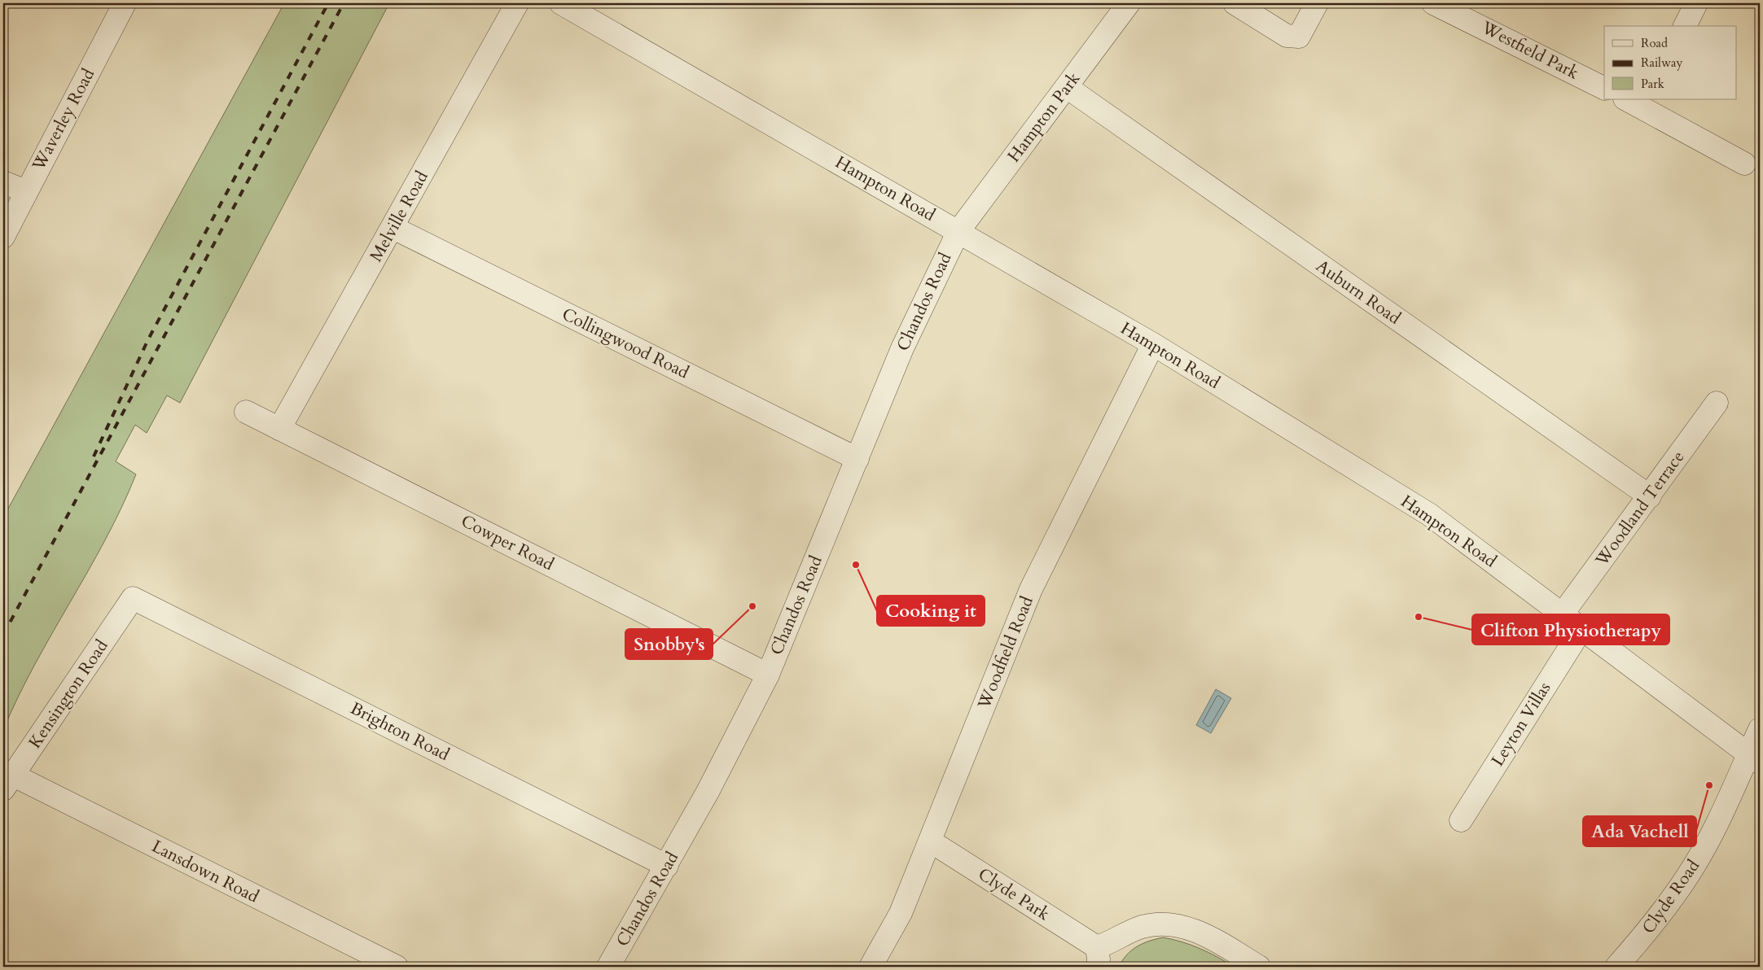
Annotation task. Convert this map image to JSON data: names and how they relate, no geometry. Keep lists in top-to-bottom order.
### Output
{
  "streets": {
    "street": [
      "Westfield Park",
      "Hampton Park",
      "Waverley Road",
      "Hampton Road",
      "Melville Road",
      "Auburn Road",
      "Chandos Road",
      "Collingwood Road",
      "Woodland Terrace",
      "Cowper Road",
      "Woodfield Road",
      "Kensington Road",
      "Leyton Villas",
      "Brighton Road",
      "Lansdown Road",
      "Clyde Park",
      "Clyde Road"
    ]
  },
  "crossings": [
    ["Hampton Park", "Hampton Road"],
    ["Hampton Park", "Auburn Road"],
    ["Hampton Park", "Chandos Road"],
    ["Hampton Road", "Chandos Road"],
    ["Hampton Road", "Woodland Terrace"],
    ["Hampton Road", "Woodfield Road"],
    ["Hampton Road", "Leyton Villas"],
    ["Hampton Road", "Clyde Road"],
    ["Melville Road", "Collingwood Road"],
    ["Melville Road", "Cowper Road"],
    ["Auburn Road", "Woodland Terrace"],
    ["Chandos Road", "Collingwood Road"],
    ["Chandos Road", "Cowper Road"],
    ["Chandos Road", "Brighton Road"],
    ["Woodfield Road", "Clyde Park"],
    ["Kensington Road", "Brighton Road"],
    ["Kensington Road", "Lansdown Road"]
  ],
  "places": [
    "Cooking it",
    "Snobby's",
    "Clifton Physiotherapy",
    "Ada Vachell"
  ],
  "legend": ["Road", "Railway", "Park"]
}
